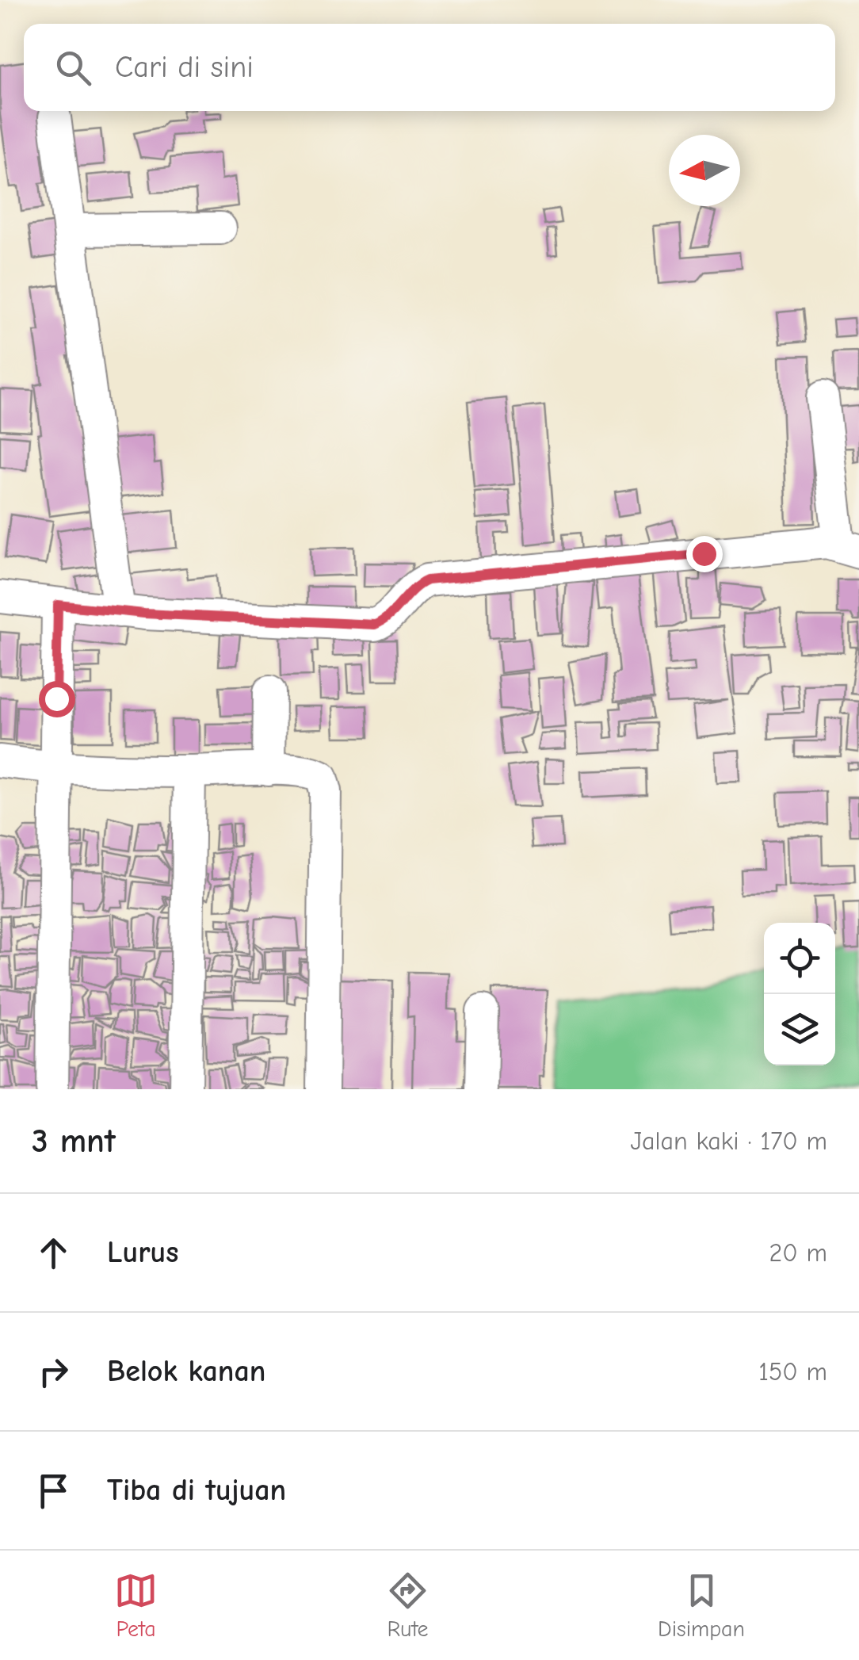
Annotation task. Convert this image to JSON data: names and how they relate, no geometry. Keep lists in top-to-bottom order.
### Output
{
  "north": "left",
  "page": {
    "search": "Cari di sini",
    "heading": ["3 mnt", "Jalan kaki · 170 m"],
    "list": [
      ["Lurus", "20 m"],
      ["Belok kanan", "150 m"],
      "Tiba di tujuan"
    ],
    "nav": ["Peta", "Rute", "Disimpan"]
  }
}
